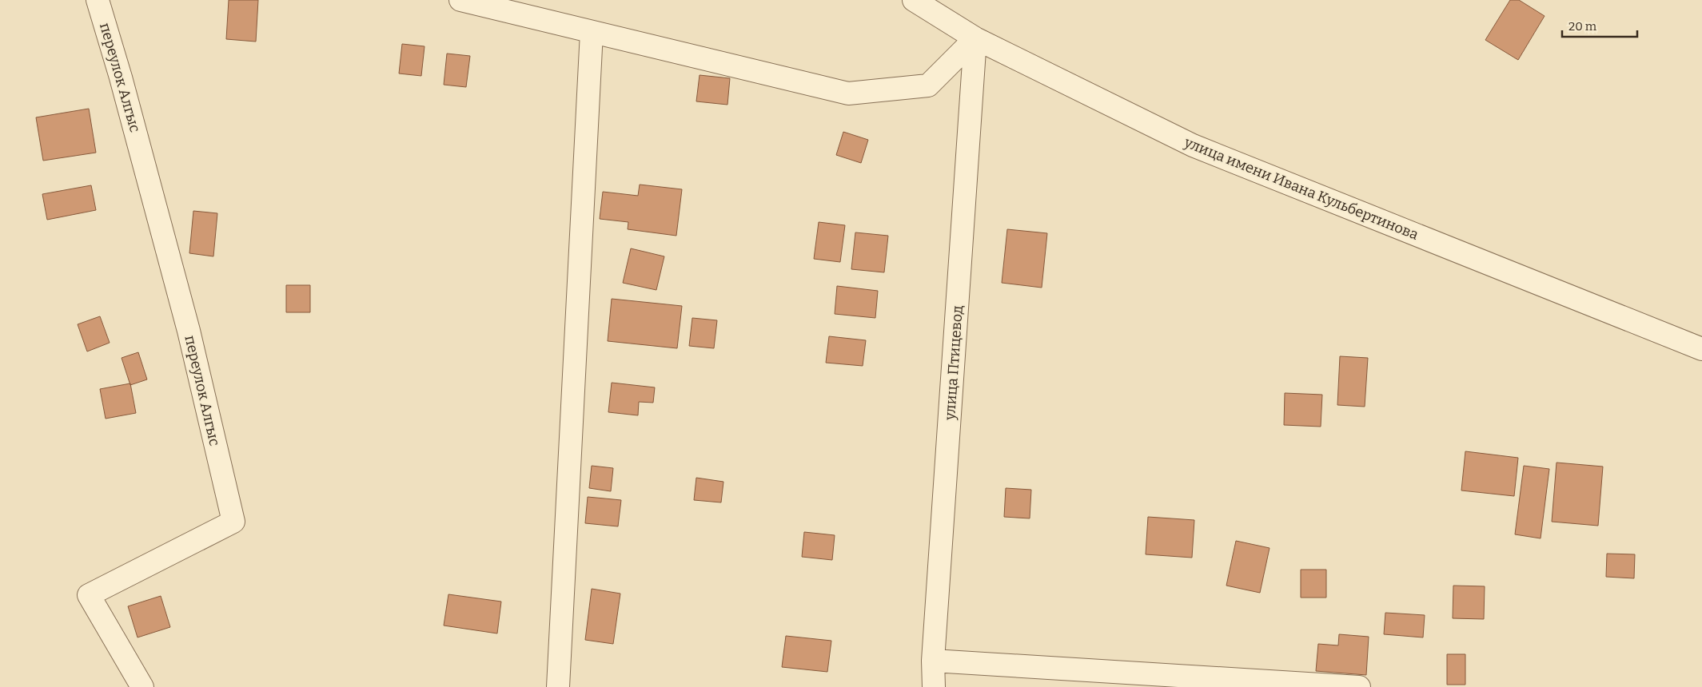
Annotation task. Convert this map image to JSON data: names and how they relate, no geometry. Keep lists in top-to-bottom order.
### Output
{
  "streets": {
    "street": ["переулок Алгыс", "улица имени Ивана Кульбертинова", "улица Птицевод"]
  },
  "crossings": [
    ["улица имени Ивана Кульбертинова", "улица Птицевод"]
  ],
  "scale_bar": "20 m"
}
